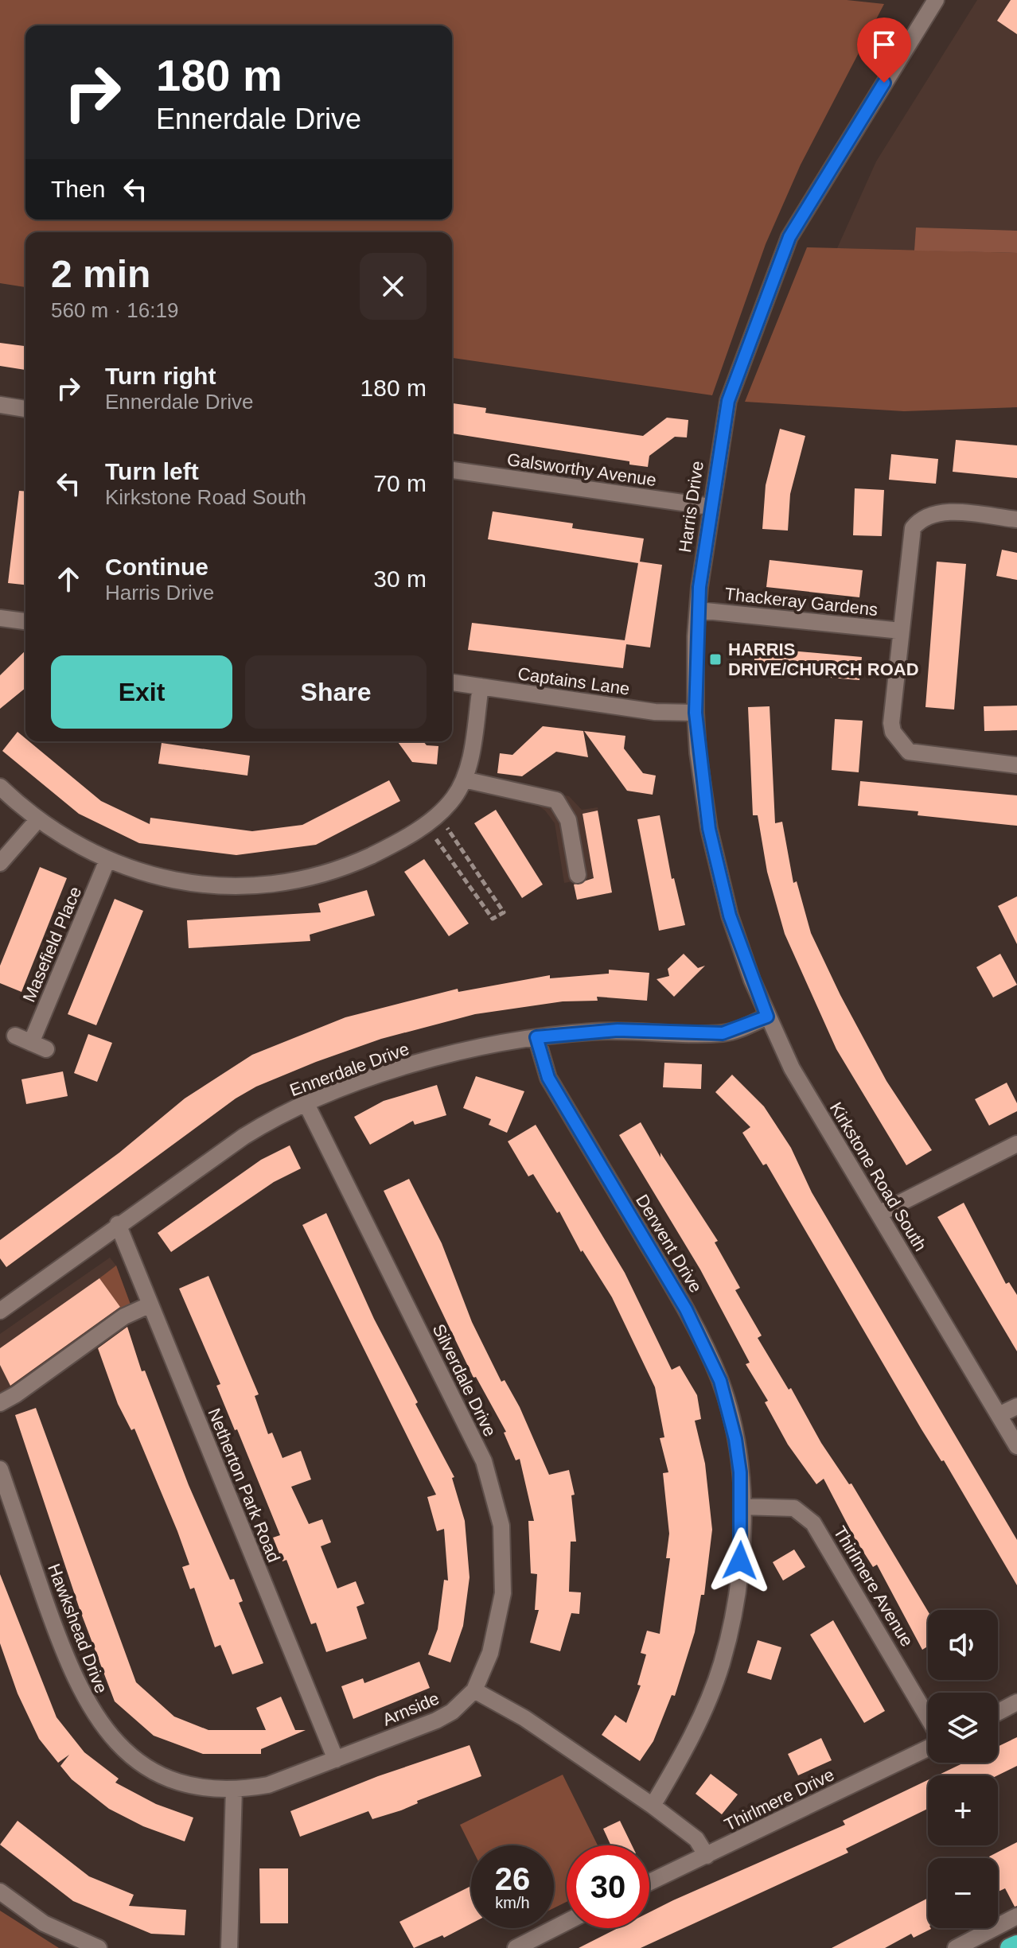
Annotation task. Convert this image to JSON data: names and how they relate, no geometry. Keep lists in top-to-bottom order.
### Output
{
  "streets": {
    "street": [
      "Galsworthy Avenue",
      "Harris Drive",
      "Thackeray Gardens",
      "Captains Lane",
      "Masefield Place",
      "Ennerdale Drive",
      "Kirkstone Road South",
      "Derwent Drive",
      "Silverdale Drive",
      "Netherton Park Road",
      "Thirlmere Avenue",
      "Hawkshead Drive",
      "Arnside",
      "Thirlmere Drive"
    ]
  },
  "crossings": [
    ["Galsworthy Avenue", "Harris Drive"],
    ["Harris Drive", "Thackeray Gardens"],
    ["Harris Drive", "Captains Lane"],
    ["Harris Drive", "Kirkstone Road South"],
    ["Ennerdale Drive", "Kirkstone Road South"],
    ["Ennerdale Drive", "Derwent Drive"],
    ["Ennerdale Drive", "Silverdale Drive"],
    ["Ennerdale Drive", "Netherton Park Road"],
    ["Derwent Drive", "Thirlmere Avenue"],
    ["Silverdale Drive", "Arnside"],
    ["Netherton Park Road", "Arnside"],
    ["Hawkshead Drive", "Arnside"]
  ],
  "places": {
    "transit": ["HARRIS DRIVE/CHURCH ROAD"]
  },
  "page": {
    "turn": ["180 m", "Ennerdale Drive"],
    "then": "Then",
    "heading": ["2 min", "560 m · 16:19"],
    "list": [
      {
        "name": "Turn right",
        "note": "Ennerdale Drive",
        "value": "180 m"
      },
      {
        "name": "Turn left",
        "note": "Kirkstone Road South",
        "value": "70 m"
      },
      {
        "name": "Continue",
        "note": "Harris Drive",
        "value": "30 m"
      }
    ],
    "buttons": ["Exit", "Share"],
    "map_buttons": ["+", "−"],
    "speed": "26 km/h",
    "limit": "30"
  }
}
